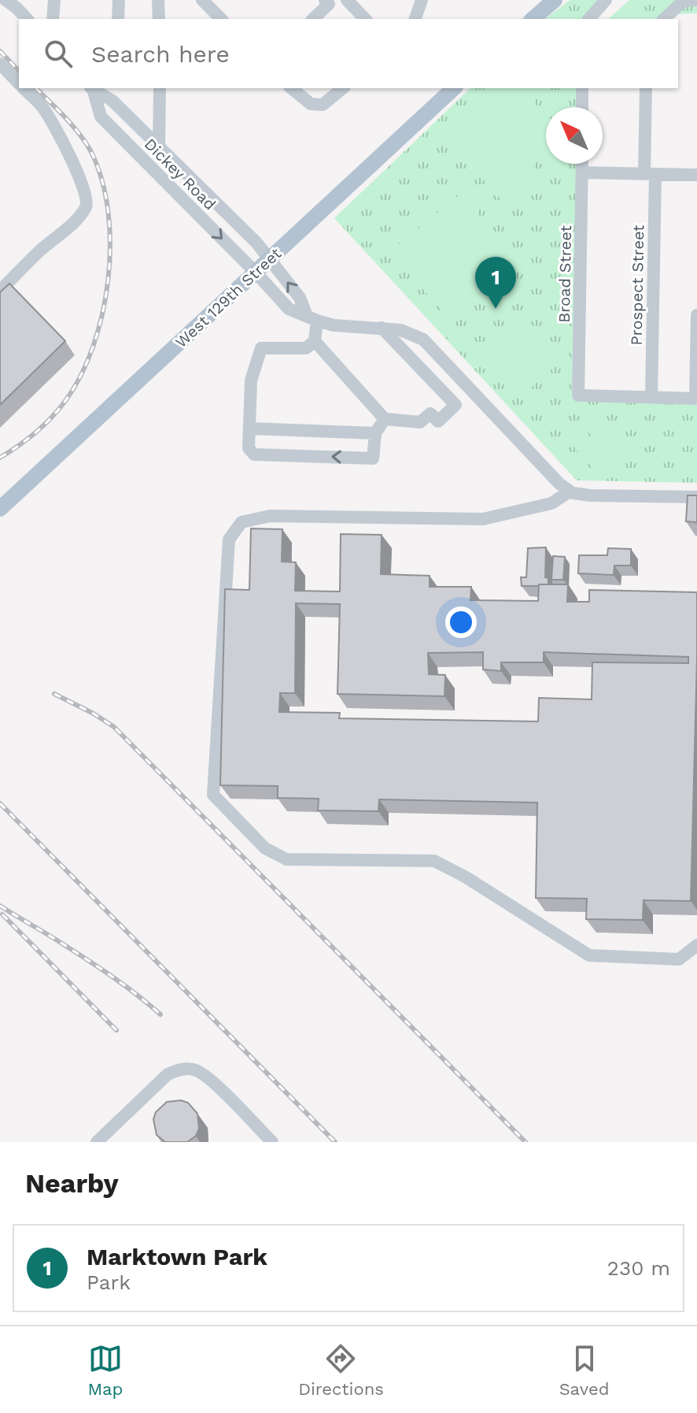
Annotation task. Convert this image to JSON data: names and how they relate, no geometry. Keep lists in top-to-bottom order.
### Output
{
  "streets": {
    "main road": ["West 129th Street"],
    "street": ["Dickey Road", "Broad Street", "Prospect Street"]
  },
  "crossings": [
    ["Dickey Road", "West 129th Street"],
    ["Broad Street", "Prospect Street"]
  ],
  "north": "top left",
  "page": {
    "search": "Search here",
    "pins": "1",
    "heading": "Nearby",
    "list": [
      {
        "mark": "1",
        "name": "Marktown Park",
        "note": "Park",
        "value": "230 m"
      }
    ],
    "nav": ["Map", "Directions", "Saved"]
  }
}
